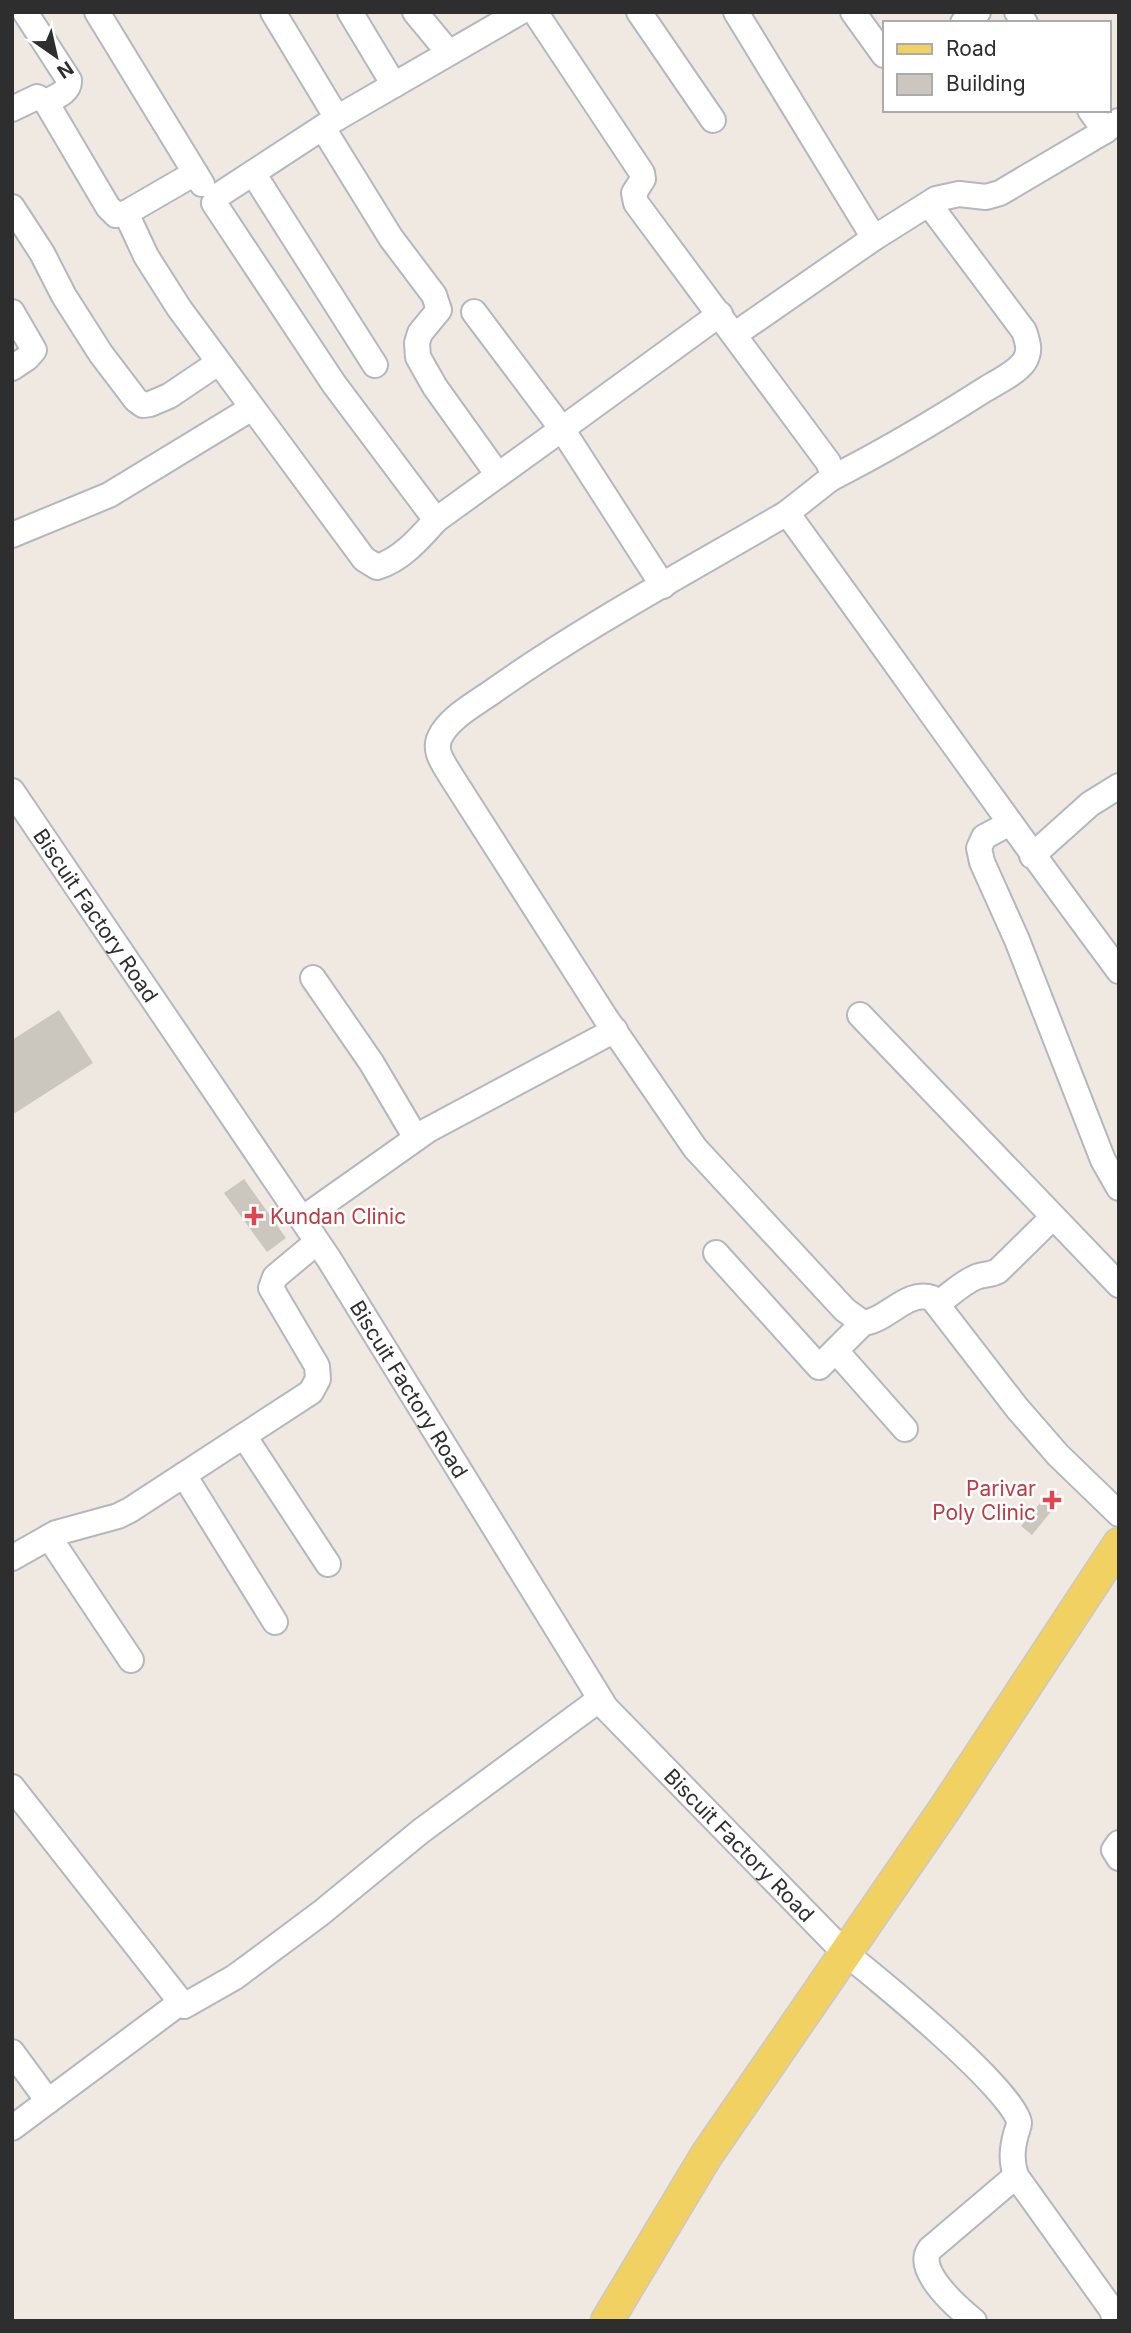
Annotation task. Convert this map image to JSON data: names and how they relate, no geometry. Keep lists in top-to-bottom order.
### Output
{
  "streets": {
    "street": ["Biscuit Factory Road"]
  },
  "places": {
    "health": ["Kundan Clinic", "Parivar Poly Clinic"]
  },
  "legend": ["Road", "Building"],
  "north": "bottom right"
}
